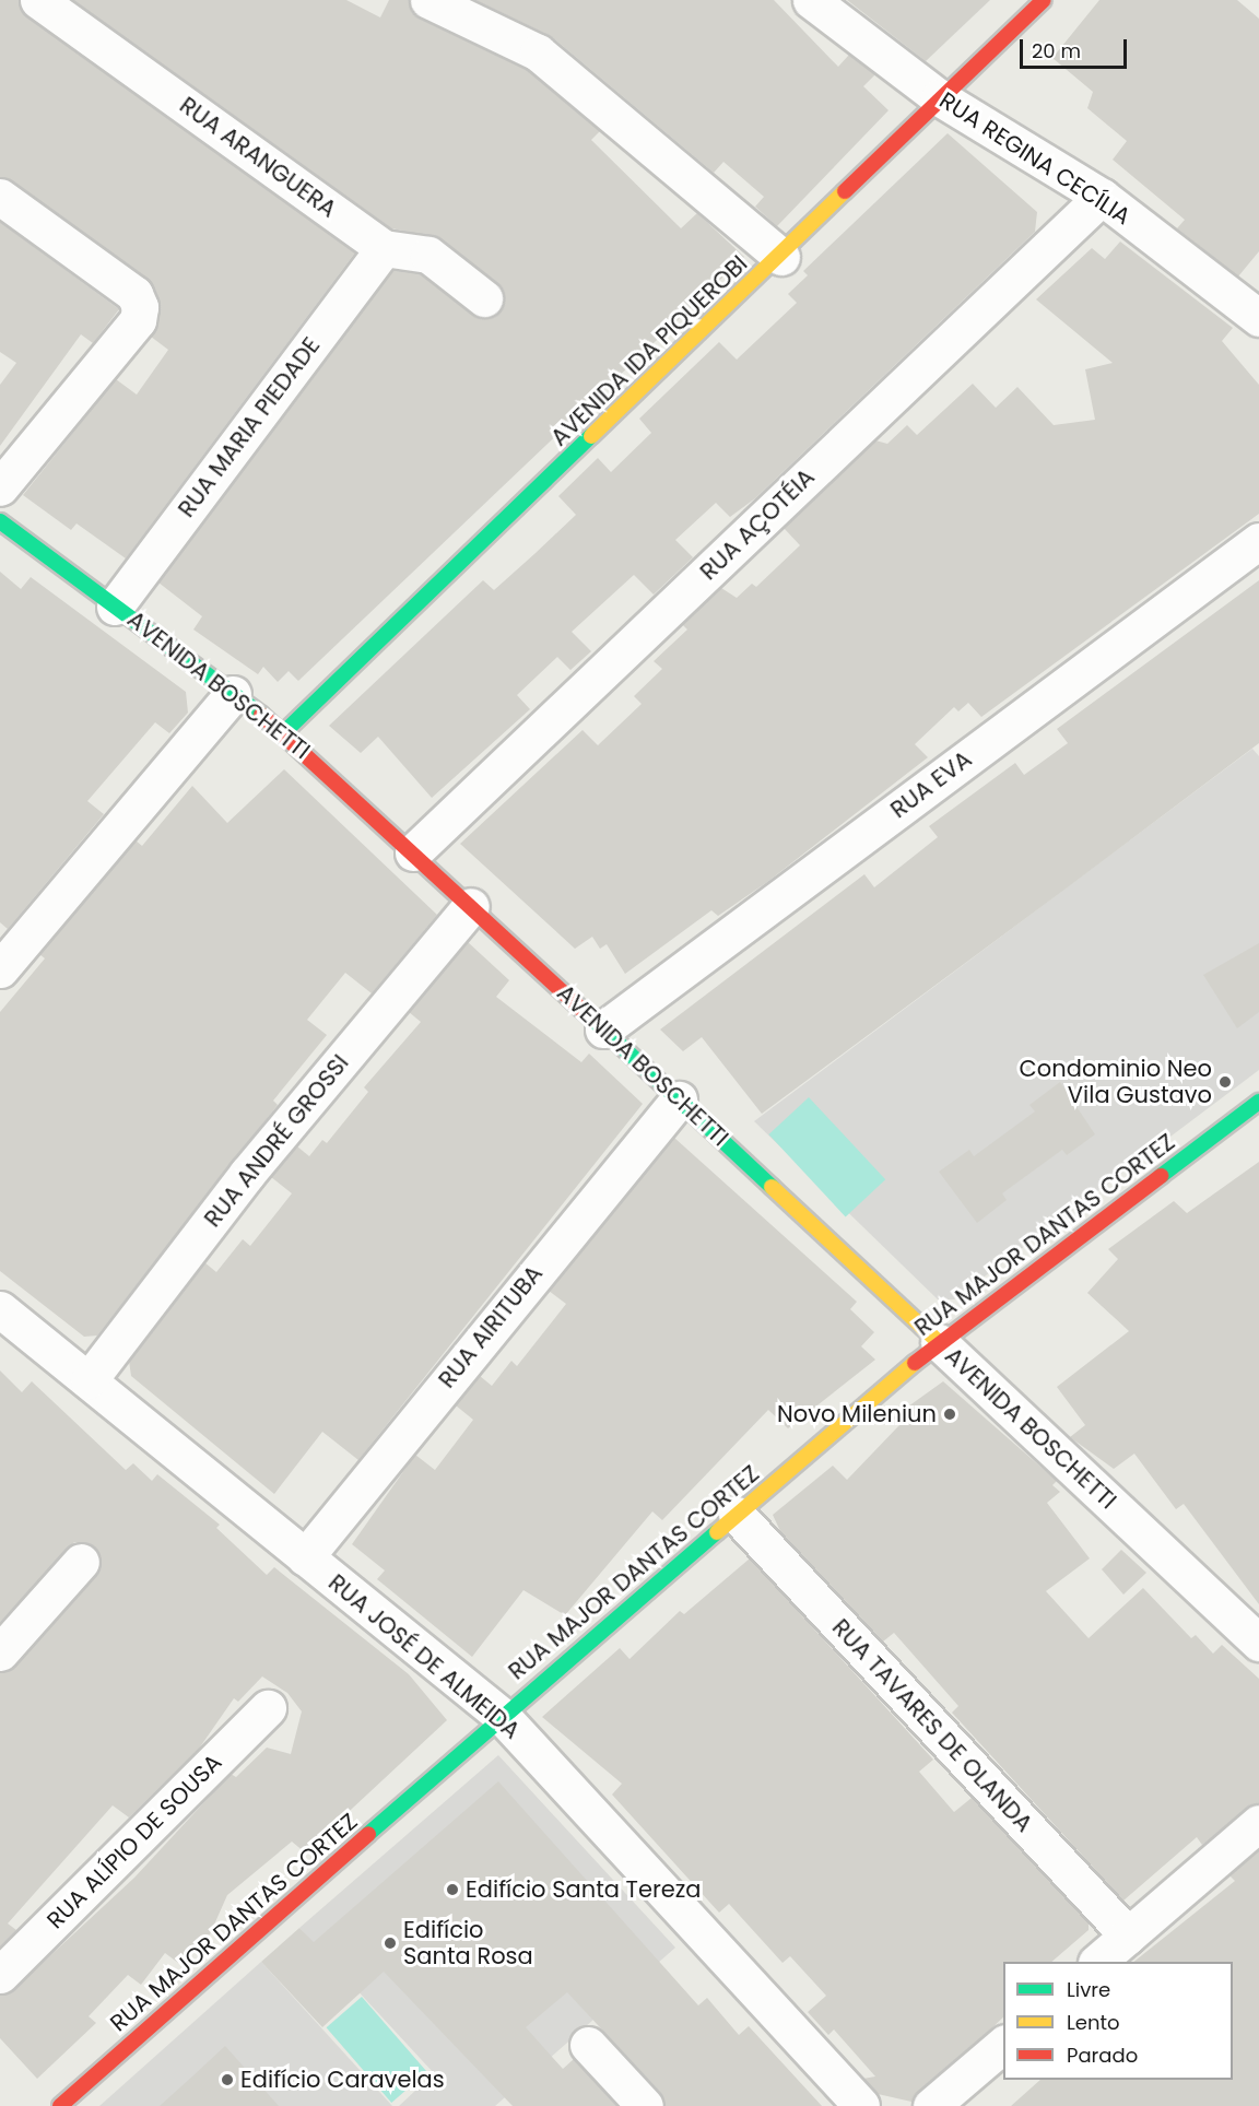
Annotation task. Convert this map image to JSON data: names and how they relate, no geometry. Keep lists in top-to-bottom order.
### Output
{
  "streets": {
    "street": [
      "RUA ARANGUERA",
      "RUA REGINA CECÍLIA",
      "AVENIDA IDA PIQUEROBI",
      "RUA MARIA PIEDADE",
      "RUA AÇOTÉIA",
      "AVENIDA BOSCHETTI",
      "RUA EVA",
      "RUA ANDRÉ GROSSI",
      "RUA MAJOR DANTAS CORTEZ",
      "RUA AIRITUBA",
      "RUA JOSÉ DE ALMEIDA",
      "RUA TAVARES DE OLANDA",
      "RUA ALÍPIO DE SOUSA"
    ]
  },
  "crossings": [
    ["RUA ARANGUERA", "RUA MARIA PIEDADE"],
    ["RUA REGINA CECÍLIA", "AVENIDA IDA PIQUEROBI"],
    ["RUA REGINA CECÍLIA", "RUA AÇOTÉIA"],
    ["AVENIDA IDA PIQUEROBI", "AVENIDA BOSCHETTI"],
    ["RUA MARIA PIEDADE", "AVENIDA BOSCHETTI"],
    ["RUA AÇOTÉIA", "AVENIDA BOSCHETTI"],
    ["AVENIDA BOSCHETTI", "RUA EVA"],
    ["AVENIDA BOSCHETTI", "RUA ANDRÉ GROSSI"],
    ["AVENIDA BOSCHETTI", "RUA MAJOR DANTAS CORTEZ"],
    ["AVENIDA BOSCHETTI", "RUA AIRITUBA"],
    ["RUA ANDRÉ GROSSI", "RUA JOSÉ DE ALMEIDA"],
    ["RUA MAJOR DANTAS CORTEZ", "RUA JOSÉ DE ALMEIDA"],
    ["RUA MAJOR DANTAS CORTEZ", "RUA TAVARES DE OLANDA"],
    ["RUA AIRITUBA", "RUA JOSÉ DE ALMEIDA"]
  ],
  "places": [
    "Condominio Neo Vila Gustavo",
    "Novo Mileniun",
    "Edifício Santa Tereza",
    "Edifício Santa Rosa",
    "Edifício Caravelas"
  ],
  "legend": ["Livre", "Lento", "Parado"],
  "scale_bar": "20 m"
}
